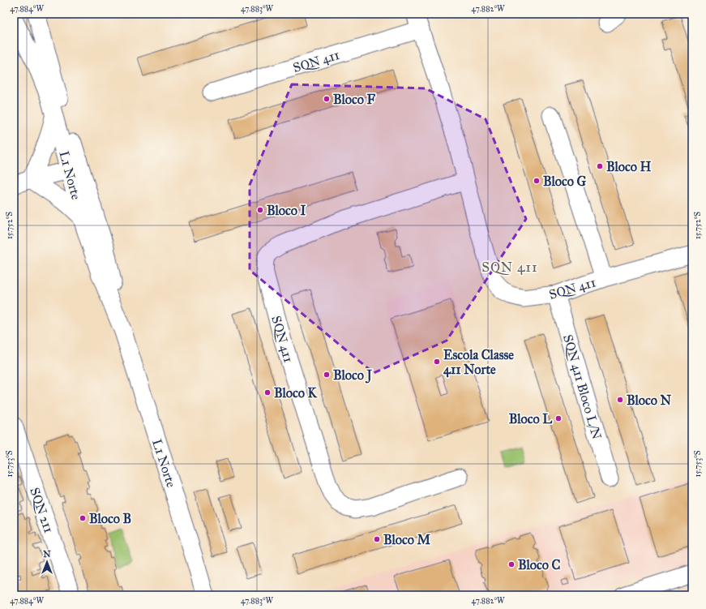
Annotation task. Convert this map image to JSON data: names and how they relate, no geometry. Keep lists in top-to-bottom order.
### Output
{
  "streets": {
    "street": [
      "SQN 411",
      "L1 Norte",
      "SQN 411 Bloco L/N",
      "SQN 211"
    ]
  },
  "crossings": [
    ["SQN 411", "SQN 411 Bloco L/N"]
  ],
  "districts": ["SQN 411"],
  "places": [
    "Bloco F",
    "Bloco H",
    "Bloco G",
    "Bloco I",
    "Escola Classe 411 Norte",
    "Bloco J",
    "Bloco K",
    "Bloco N",
    "Bloco L",
    "Bloco B",
    "Bloco M",
    "Bloco C"
  ],
  "north": "top",
  "coordinates": [
    "47.884°W",
    "47.883°W",
    "47.882°W",
    "15.752°S",
    "15.753°S"
  ]
}
